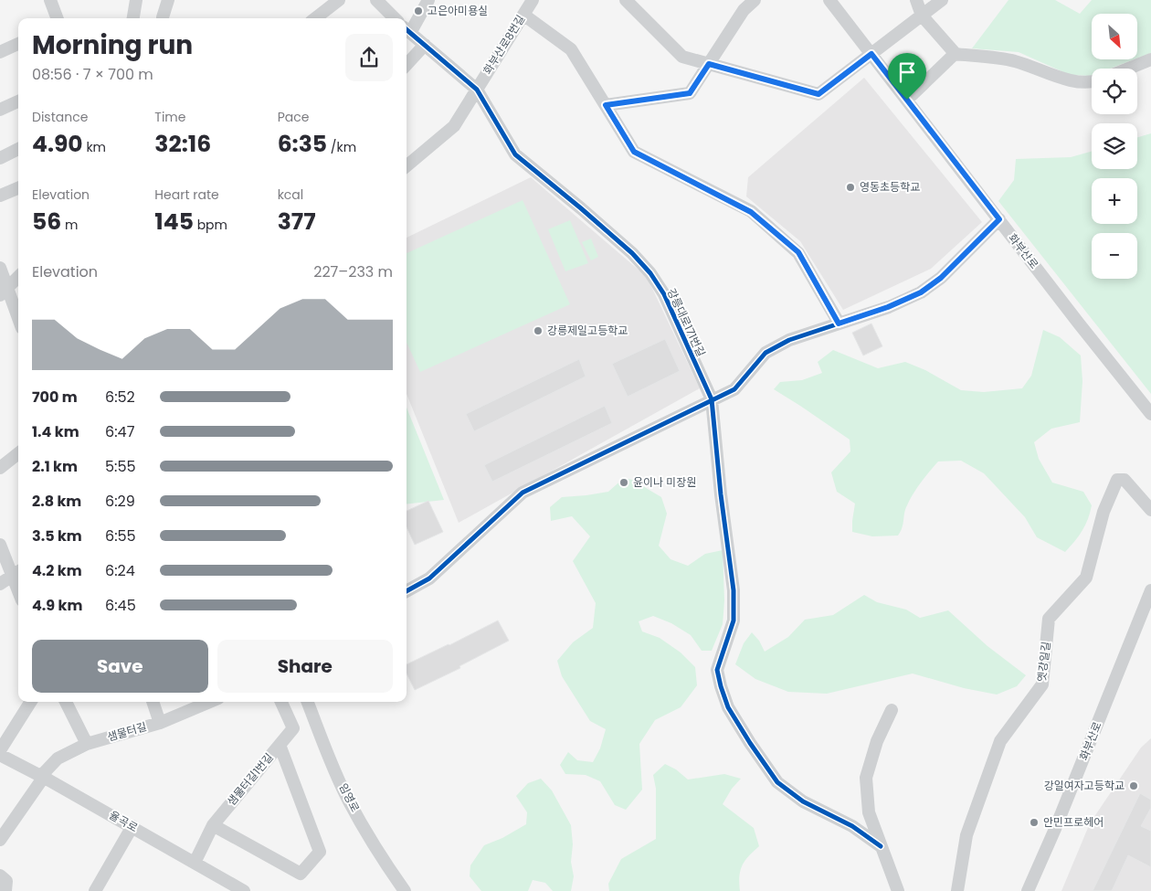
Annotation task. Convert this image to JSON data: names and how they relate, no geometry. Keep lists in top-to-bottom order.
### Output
{
  "streets": {
    "street": [
      "화부산로8번길",
      "화부산로",
      "강릉대로171번길",
      "옛강일길",
      "샘물터길",
      "샘물터길1번길",
      "임영로",
      "율곡로"
    ]
  },
  "crossings": [
    ["화부산로8번길", "강릉대로171번길"],
    ["샘물터길", "율곡로"],
    ["샘물터길1번길", "율곡로"]
  ],
  "places": [
    "고은아미용실",
    "영동초등학교",
    "강릉제일고등학교",
    "윤이나 미장원",
    "강일여자고등학교",
    "안민프로헤어"
  ],
  "north": "bottom right",
  "page": {
    "map_buttons": ["+", "−"],
    "heading": ["Morning run", "08:56 · 7 × 700 m"],
    "stats": [
      ["Distance", "4.90 km"],
      ["Time", "32:16"],
      ["Pace", "6:35 /km"],
      ["Elevation", "56 m"],
      ["Heart rate", "145 bpm"],
      ["kcal", "377"]
    ],
    "chart": ["Elevation", "227–233 m"],
    "list": [
      {
        "name": "700 m",
        "note": "6:52"
      },
      {
        "name": "1.4 km",
        "note": "6:47"
      },
      {
        "name": "2.1 km",
        "note": "5:55"
      },
      {
        "name": "2.8 km",
        "note": "6:29"
      },
      {
        "name": "3.5 km",
        "note": "6:55"
      },
      {
        "name": "4.2 km",
        "note": "6:24"
      },
      {
        "name": "4.9 km",
        "note": "6:45"
      }
    ],
    "buttons": ["Save", "Share"]
  }
}
